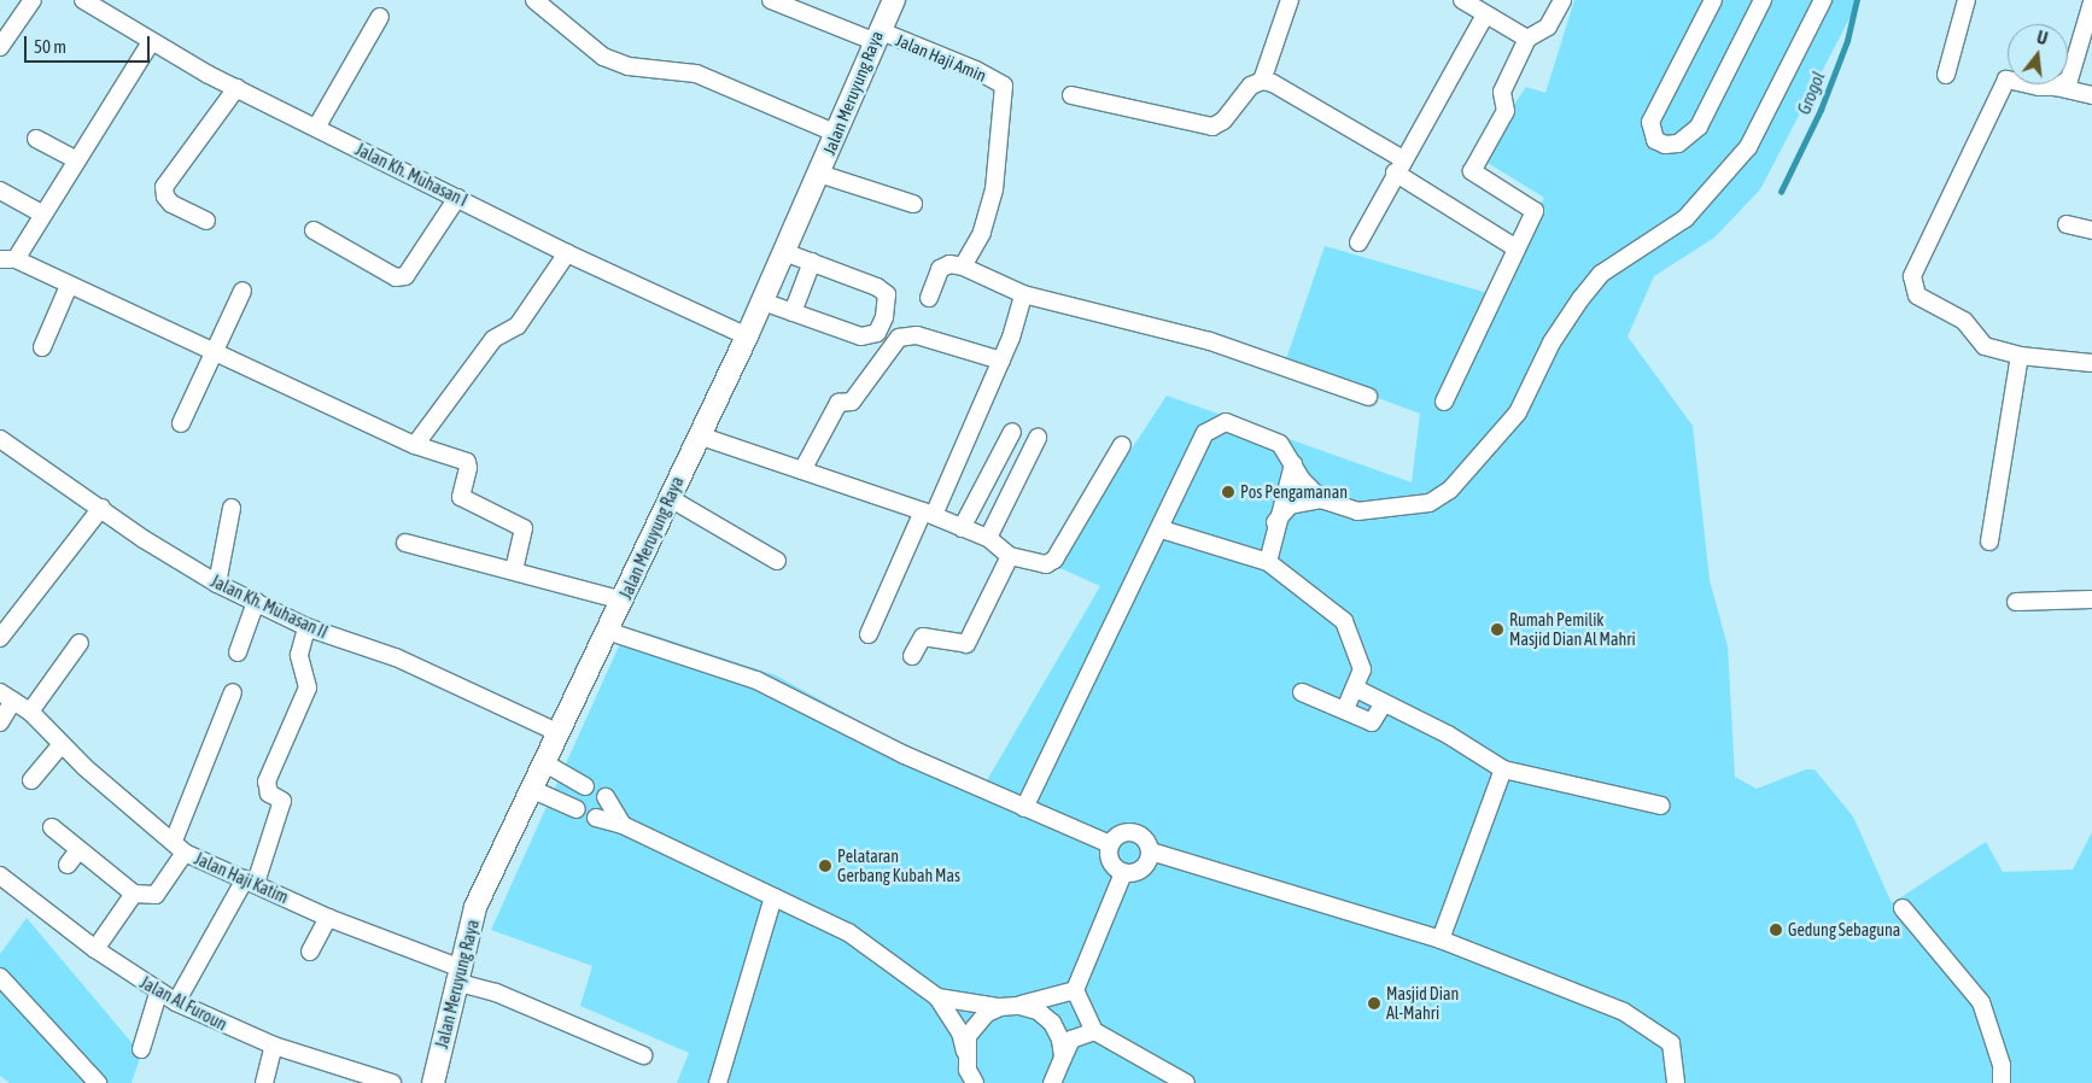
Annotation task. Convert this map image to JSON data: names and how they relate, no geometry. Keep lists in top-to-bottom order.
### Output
{
  "streets": {
    "main road": ["Jalan Meruyung Raya"],
    "street": [
      "Jalan Haji Amin",
      "Jalan Kh. Muhasan I",
      "Jalan Kh. Muhasan II",
      "Jalan Haji Katim",
      "Jalan Al Furoun"
    ]
  },
  "crossings": [
    ["Jalan Haji Amin", "Jalan Meruyung Raya"],
    ["Jalan Meruyung Raya", "Jalan Kh. Muhasan I"],
    ["Jalan Meruyung Raya", "Jalan Kh. Muhasan II"],
    ["Jalan Meruyung Raya", "Jalan Haji Katim"]
  ],
  "water": ["Grogol"],
  "places": [
    "Pos Pengamanan",
    "Rumah Pemilik Masjid Dian Al Mahri",
    "Pelataran Gerbang Kubah Mas",
    "Gedung Sebaguna",
    "Masjid Dian Al-Mahri"
  ],
  "scale_bar": "50 m",
  "north": "top"
}
